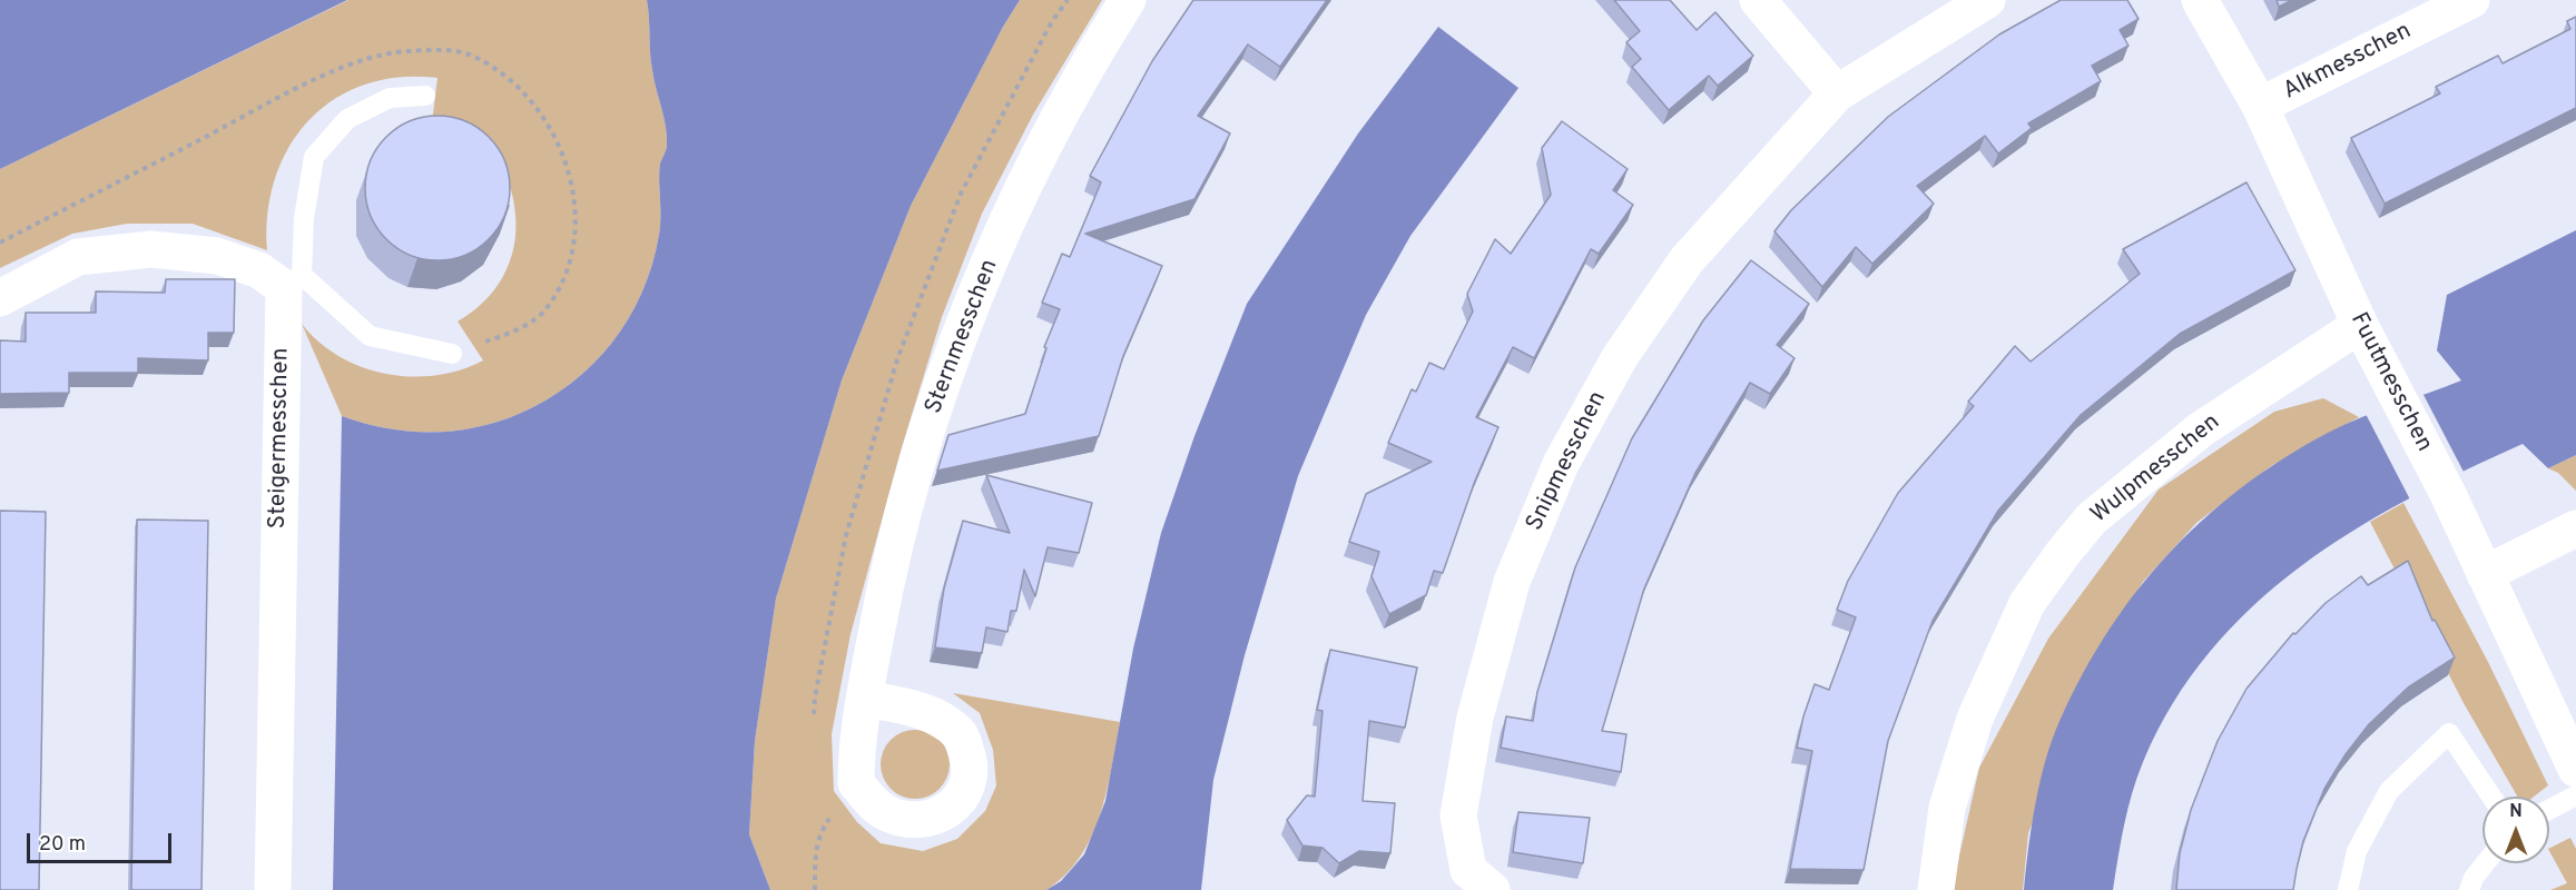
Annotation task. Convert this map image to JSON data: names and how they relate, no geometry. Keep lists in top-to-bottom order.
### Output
{
  "streets": {
    "street": [
      "Alkmesschen",
      "Sternmesschen",
      "Fuutmesschen",
      "Steigermesschen",
      "Snipmesschen",
      "Wulpmesschen"
    ]
  },
  "crossings": [
    ["Alkmesschen", "Fuutmesschen"],
    ["Fuutmesschen", "Wulpmesschen"]
  ],
  "scale_bar": "20 m",
  "north": "top"
}
